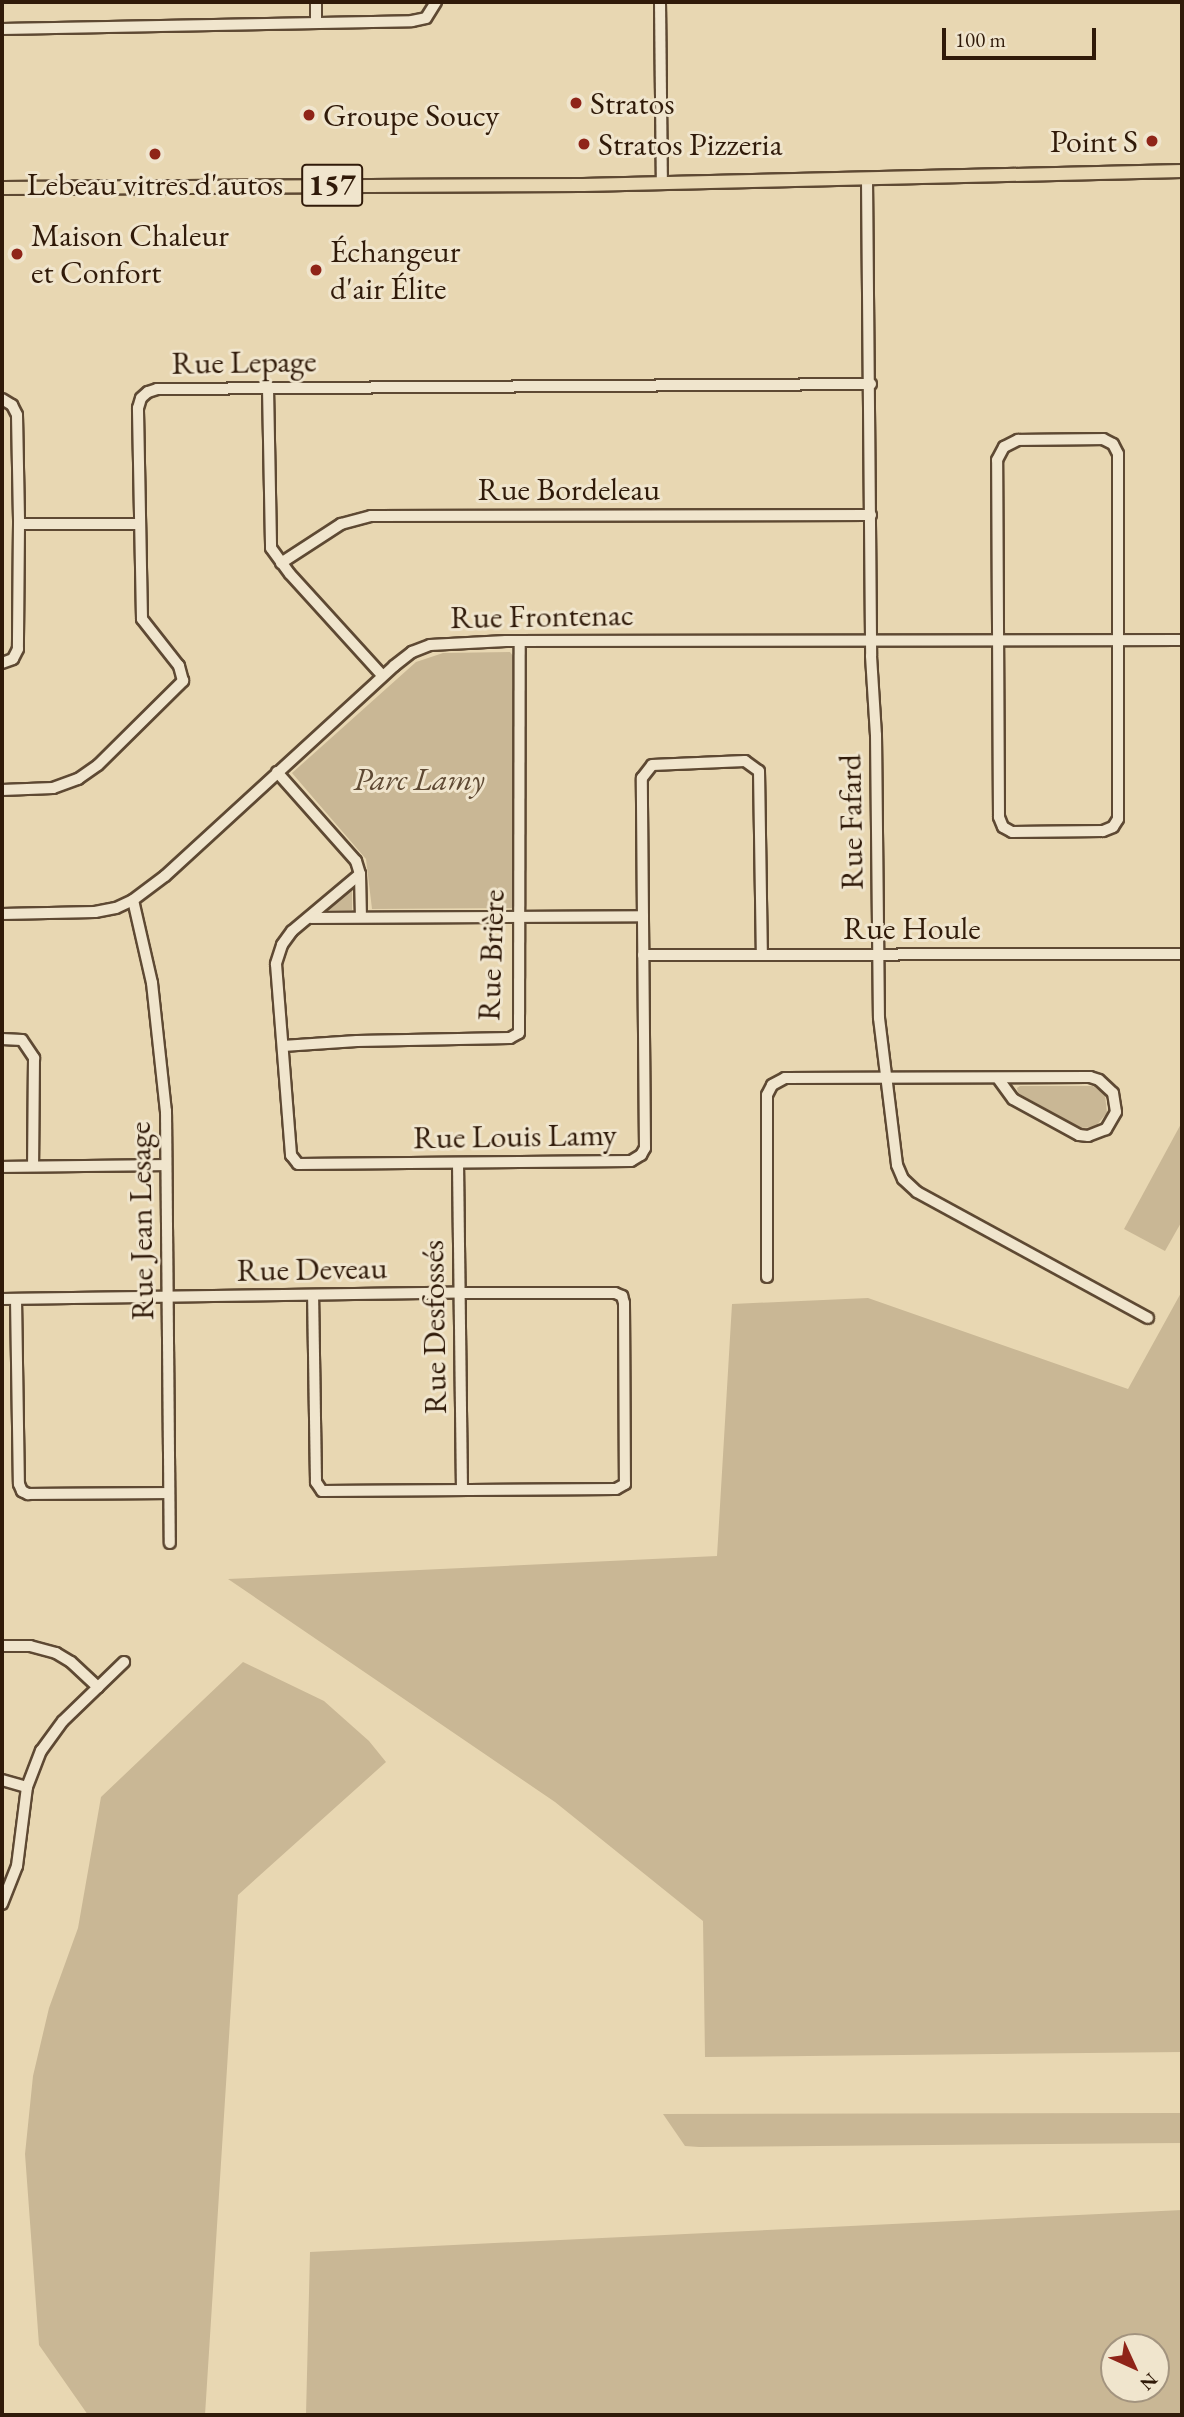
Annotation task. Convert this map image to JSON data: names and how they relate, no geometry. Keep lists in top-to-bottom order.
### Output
{
  "streets": {
    "main road": ["157"],
    "street": [
      "Rue Lepage",
      "Rue Bordeleau",
      "Rue Frontenac",
      "Rue Fafard",
      "Rue Houle",
      "Rue Brière",
      "Rue Louis Lamy",
      "Rue Jean Lesage",
      "Rue Deveau",
      "Rue Desfossés"
    ]
  },
  "crossings": [
    ["157", "Rue Fafard"],
    ["Rue Lepage", "Rue Fafard"],
    ["Rue Bordeleau", "Rue Fafard"],
    ["Rue Frontenac", "Rue Fafard"],
    ["Rue Frontenac", "Rue Brière"],
    ["Rue Frontenac", "Rue Jean Lesage"],
    ["Rue Fafard", "Rue Houle"],
    ["Rue Houle", "Rue Louis Lamy"],
    ["Rue Brière", "Rue Louis Lamy"],
    ["Rue Louis Lamy", "Rue Desfossés"],
    ["Rue Jean Lesage", "Rue Deveau"],
    ["Rue Deveau", "Rue Desfossés"]
  ],
  "parks": ["Parc Lamy"],
  "places": [
    "Stratos",
    "Groupe Soucy",
    "Point S",
    "Stratos Pizzeria",
    "Lebeau vitres d'autos",
    "Maison Chaleur et Confort",
    "Échangeur d'air Élite"
  ],
  "scale_bar": "100 m",
  "north": "bottom right"
}
